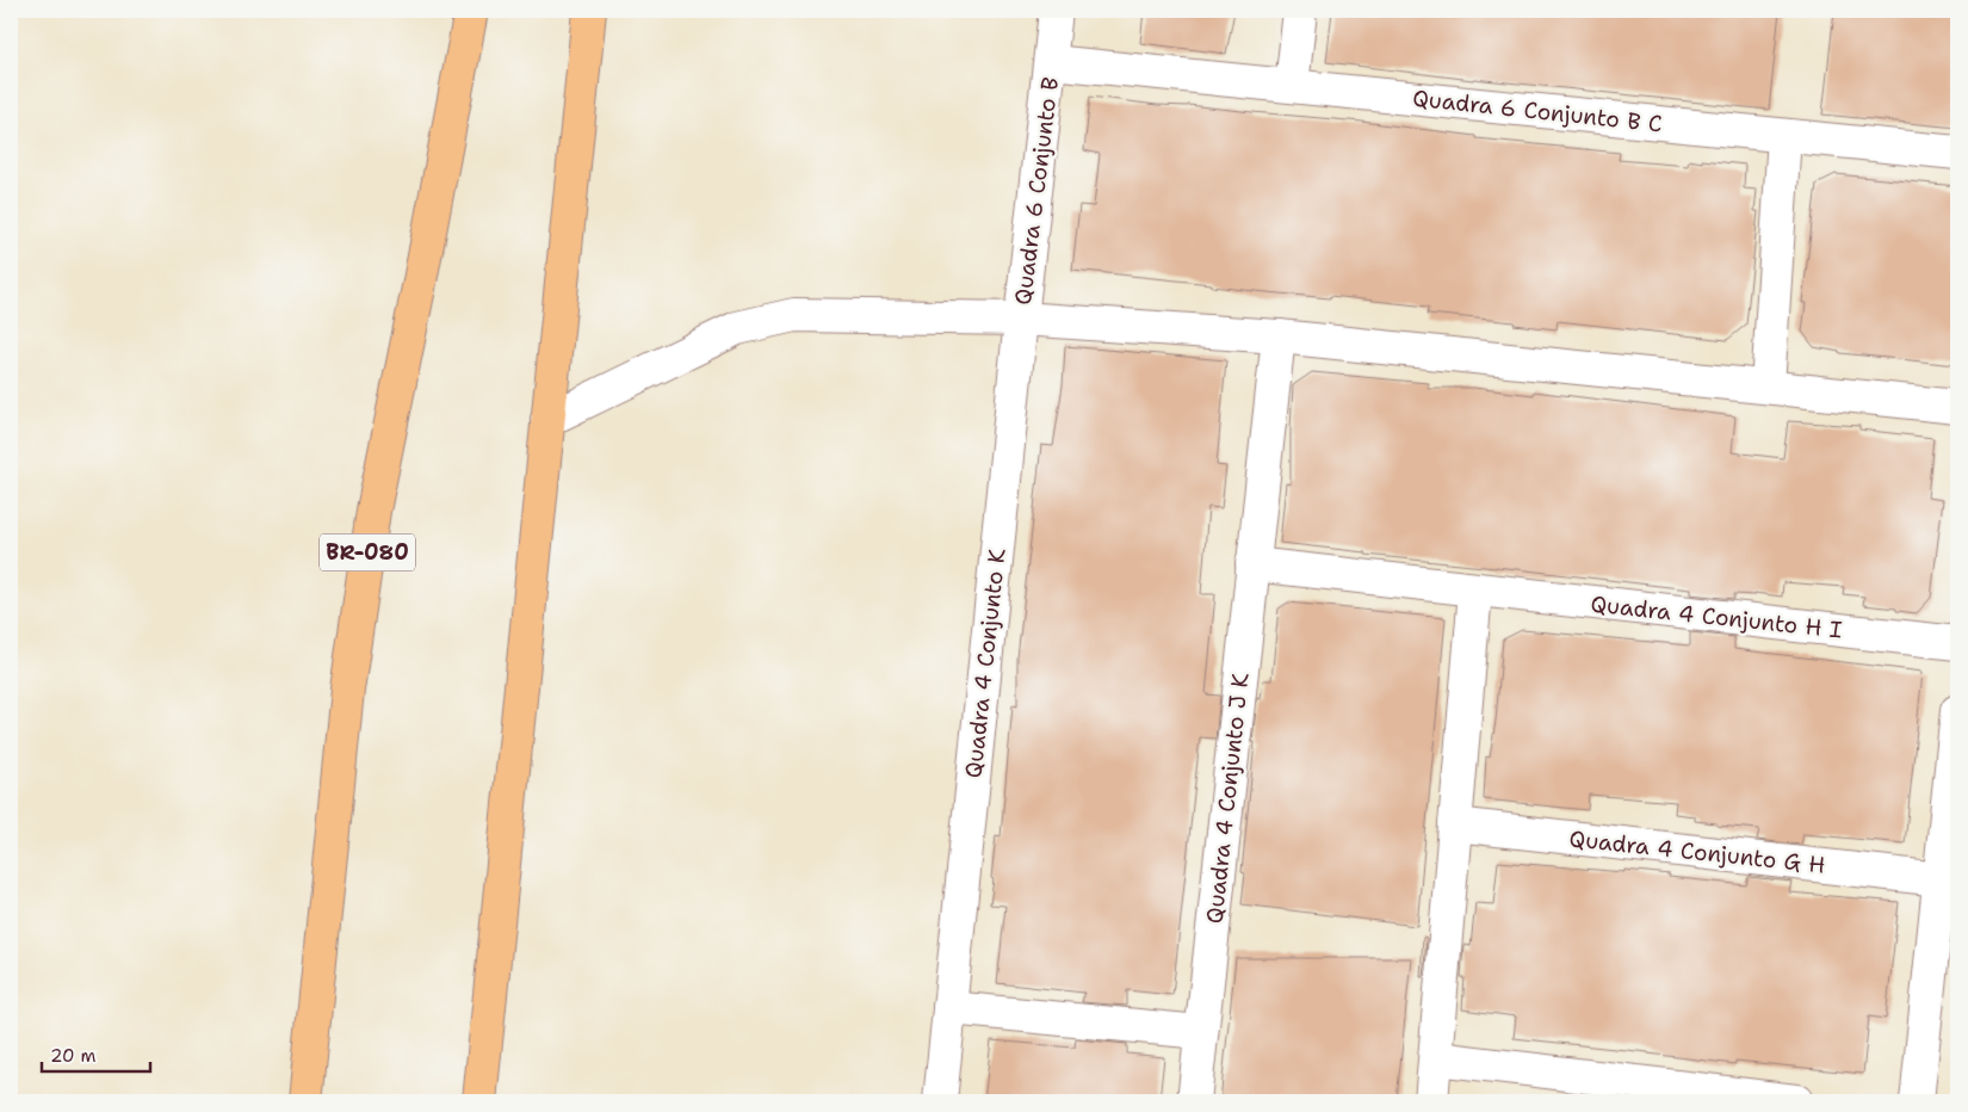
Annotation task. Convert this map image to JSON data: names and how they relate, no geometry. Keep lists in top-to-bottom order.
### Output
{
  "streets": {
    "highway": ["BR-080"],
    "street": [
      "Quadra 6 Conjunto B C",
      "Quadra 6 Conjunto B",
      "Quadra 4 Conjunto H I",
      "Quadra 4 Conjunto K",
      "Quadra 4 Conjunto J K",
      "Quadra 4 Conjunto G H"
    ]
  },
  "crossings": [
    ["Quadra 6 Conjunto B C", "Quadra 6 Conjunto B"],
    ["Quadra 6 Conjunto B", "Quadra 4 Conjunto K"],
    ["Quadra 4 Conjunto H I", "Quadra 4 Conjunto J K"]
  ],
  "scale_bar": "20 m"
}
